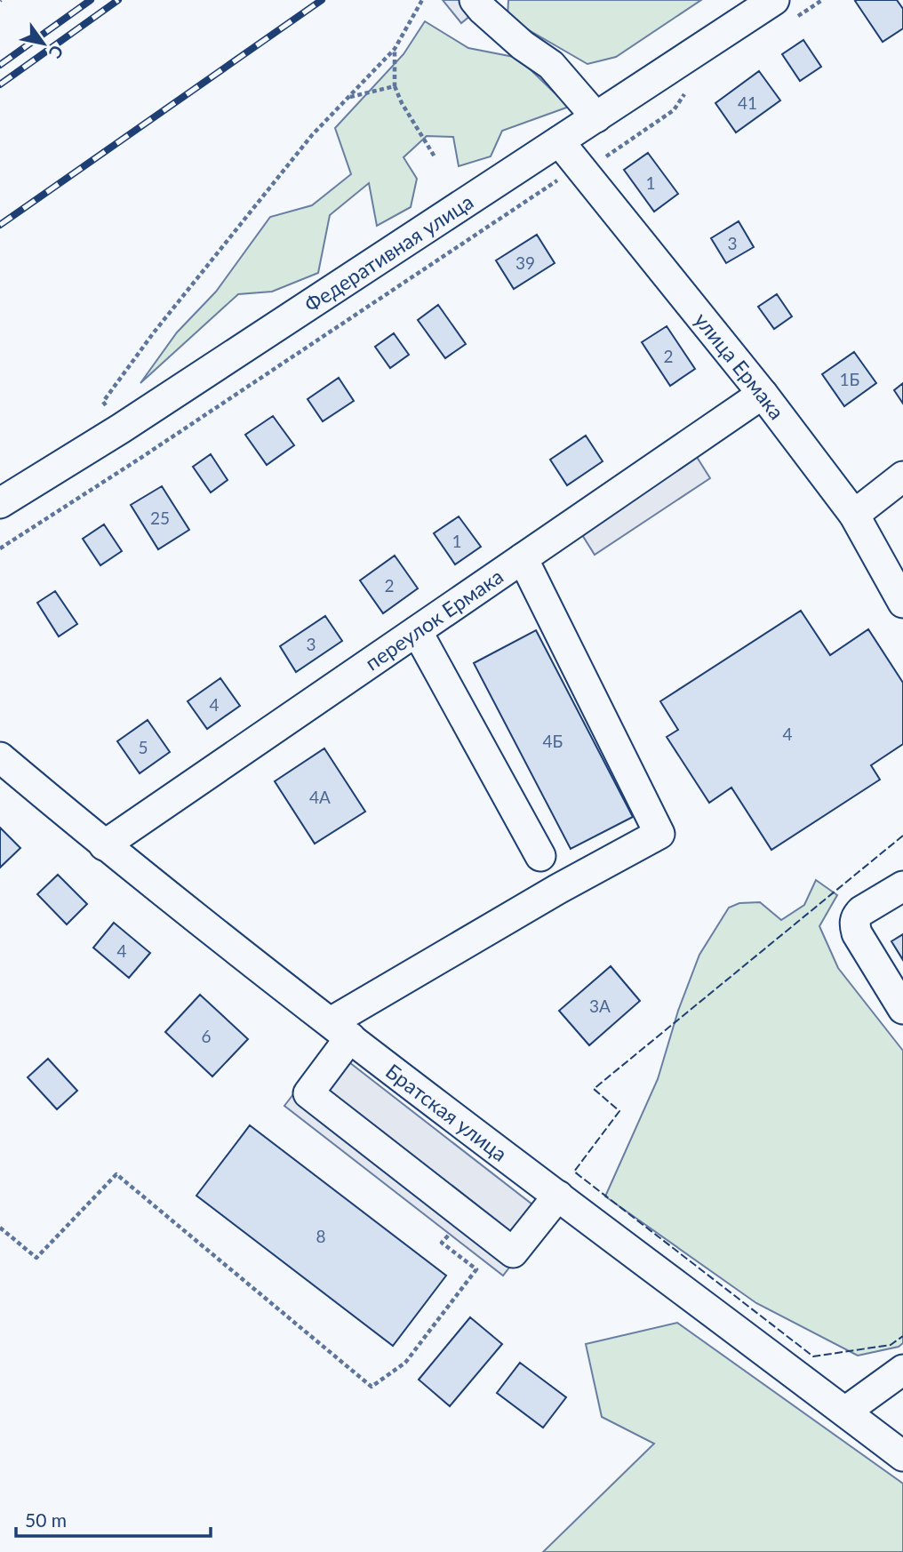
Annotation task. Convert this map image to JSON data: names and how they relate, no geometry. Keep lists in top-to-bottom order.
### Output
{
  "streets": {
    "street": [
      "Федеративная улица",
      "улица Ермака",
      "переулок Ермака",
      "Братская улица"
    ]
  },
  "crossings": [
    ["Федеративная улица", "улица Ермака"],
    ["улица Ермака", "переулок Ермака"],
    ["переулок Ермака", "Братская улица"]
  ],
  "house_numbers": [
    "41",
    "1",
    "3",
    "39",
    "2",
    "1Б",
    "25",
    "1",
    "2",
    "3",
    "4",
    "4",
    "4Б",
    "5",
    "4А",
    "4",
    "3А",
    "6",
    "8"
  ],
  "scale_bar": "50 m",
  "north": "bottom right"
}
